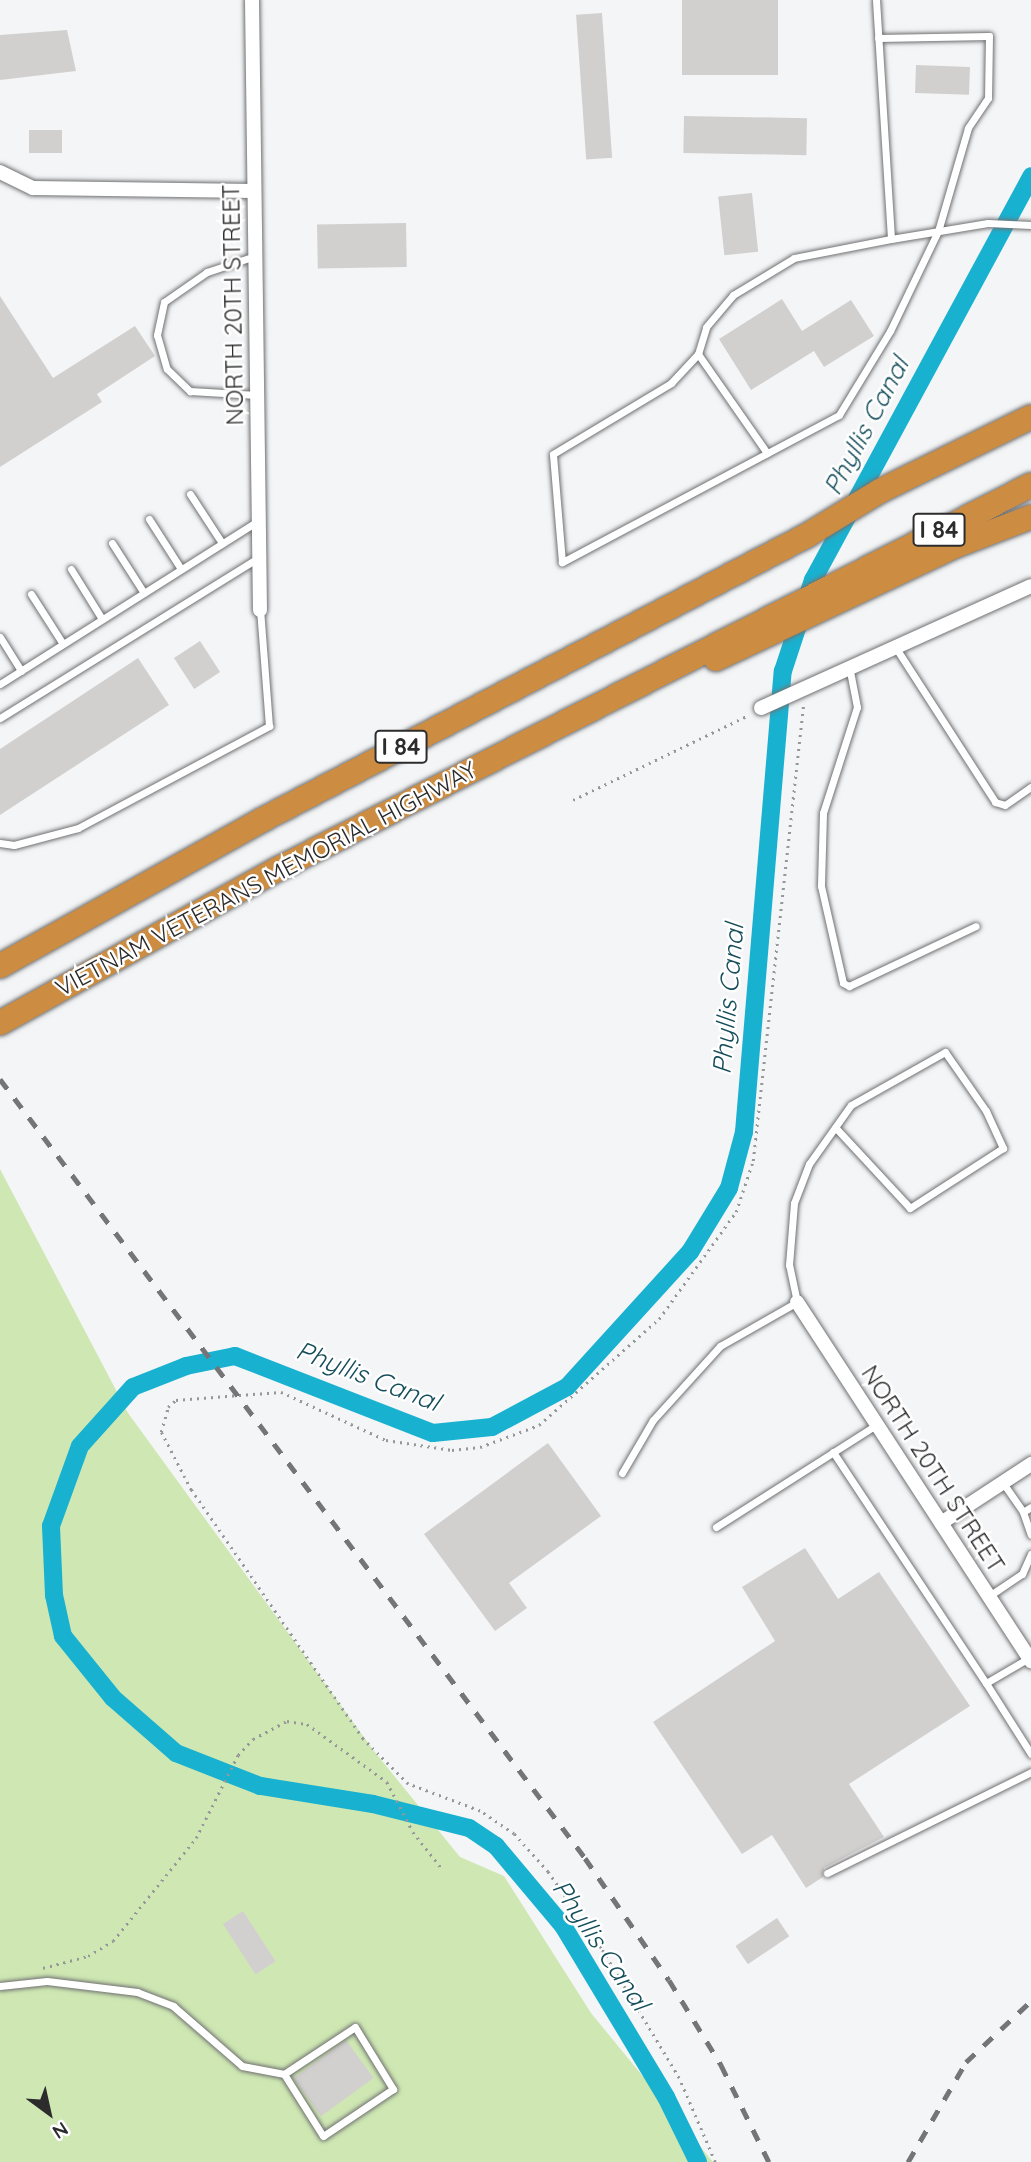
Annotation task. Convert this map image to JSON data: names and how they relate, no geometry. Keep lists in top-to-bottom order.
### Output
{
  "streets": {
    "highway": ["I 84", "VIETNAM VETERANS MEMORIAL HIGHWAY"],
    "street": ["NORTH 20TH STREET"]
  },
  "crossings": [
    ["I 84", "VIETNAM VETERANS MEMORIAL HIGHWAY"]
  ],
  "water": ["Phyllis Canal"],
  "north": "bottom right"
}
